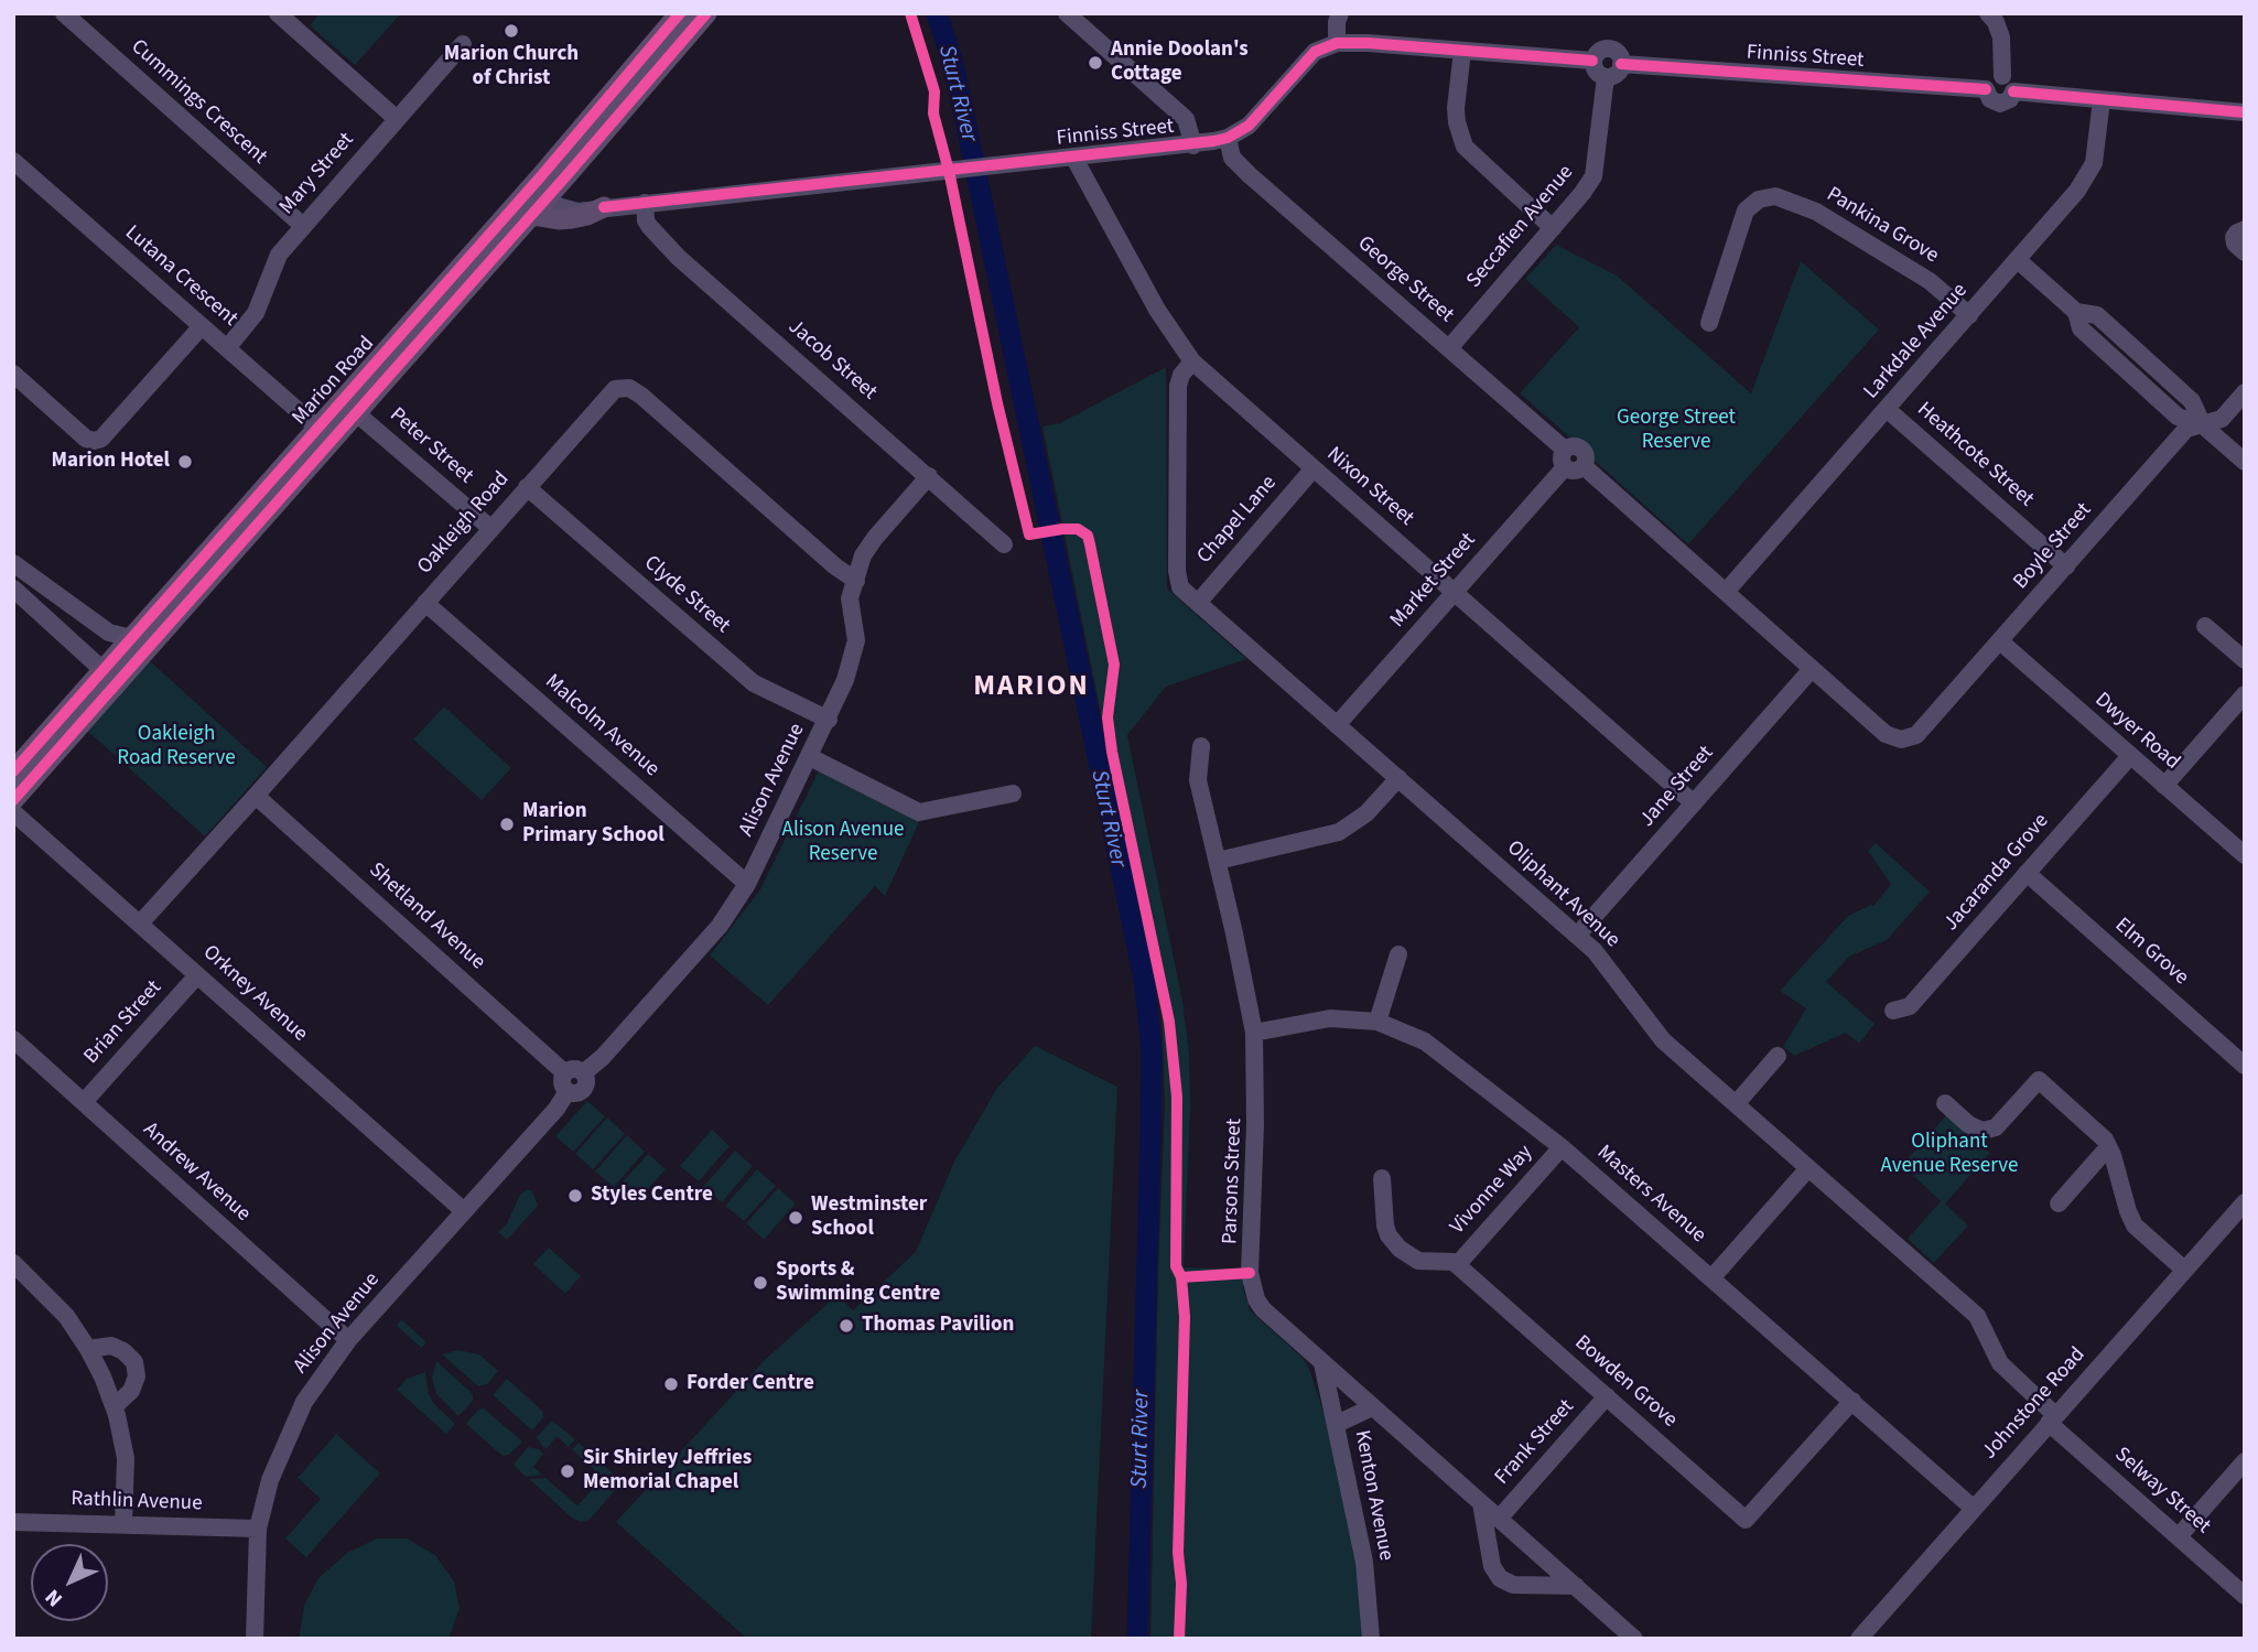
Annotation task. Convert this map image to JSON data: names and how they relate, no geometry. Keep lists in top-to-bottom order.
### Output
{
  "streets": {
    "main road": ["Marion Road"],
    "street": [
      "Finniss Street",
      "Cummings Crescent",
      "Mary Street",
      "Pankina Grove",
      "Seccafien Avenue",
      "Lutana Crescent",
      "George Street",
      "Larkdale Avenue",
      "Jacob Street",
      "Peter Street",
      "Heathcote Street",
      "Nixon Street",
      "Chapel Lane",
      "Oakleigh Road",
      "Boyle Street",
      "Market Street",
      "Clyde Street",
      "Malcolm Avenue",
      "Dwyer Road",
      "Alison Avenue",
      "Jane Street",
      "Jacaranda Grove",
      "Oliphant Avenue",
      "Shetland Avenue",
      "Elm Grove",
      "Orkney Avenue",
      "Brian Street",
      "Andrew Avenue",
      "Parsons Street",
      "Vivonne Way",
      "Masters Avenue",
      "Bowden Grove",
      "Johnstone Road",
      "Frank Street",
      "Selway Street",
      "Kenton Avenue",
      "Rathlin Avenue"
    ]
  },
  "crossings": [
    ["Finniss Street", "Seccafien Avenue"],
    ["Finniss Street", "George Street"],
    ["Finniss Street", "Jacob Street"],
    ["Finniss Street", "Marion Road"],
    ["Finniss Street", "Nixon Street"],
    ["Cummings Crescent", "Mary Street"],
    ["Mary Street", "Lutana Crescent"],
    ["Pankina Grove", "Larkdale Avenue"],
    ["Seccafien Avenue", "George Street"],
    ["Lutana Crescent", "Marion Road"],
    ["George Street", "Larkdale Avenue"],
    ["George Street", "Boyle Street"],
    ["George Street", "Market Street"],
    ["George Street", "Jane Street"],
    ["Larkdale Avenue", "Heathcote Street"],
    ["Jacob Street", "Alison Avenue"],
    ["Marion Road", "Peter Street"],
    ["Peter Street", "Oakleigh Road"],
    ["Heathcote Street", "Boyle Street"],
    ["Nixon Street", "Chapel Lane"],
    ["Nixon Street", "Market Street"],
    ["Nixon Street", "Jane Street"],
    ["Nixon Street", "Oliphant Avenue"],
    ["Chapel Lane", "Oliphant Avenue"],
    ["Oakleigh Road", "Clyde Street"],
    ["Oakleigh Road", "Malcolm Avenue"],
    ["Oakleigh Road", "Alison Avenue"],
    ["Oakleigh Road", "Shetland Avenue"],
    ["Oakleigh Road", "Orkney Avenue"],
    ["Boyle Street", "Dwyer Road"],
    ["Market Street", "Oliphant Avenue"],
    ["Clyde Street", "Alison Avenue"],
    ["Malcolm Avenue", "Alison Avenue"],
    ["Dwyer Road", "Jacaranda Grove"],
    ["Alison Avenue", "Shetland Avenue"],
    ["Alison Avenue", "Orkney Avenue"],
    ["Alison Avenue", "Andrew Avenue"],
    ["Alison Avenue", "Rathlin Avenue"],
    ["Jane Street", "Oliphant Avenue"],
    ["Jacaranda Grove", "Elm Grove"],
    ["Oliphant Avenue", "Johnstone Road"],
    ["Oliphant Avenue", "Selway Street"],
    ["Orkney Avenue", "Brian Street"],
    ["Brian Street", "Andrew Avenue"],
    ["Parsons Street", "Masters Avenue"],
    ["Parsons Street", "Frank Street"],
    ["Parsons Street", "Kenton Avenue"],
    ["Vivonne Way", "Masters Avenue"],
    ["Vivonne Way", "Bowden Grove"],
    ["Masters Avenue", "Bowden Grove"],
    ["Masters Avenue", "Johnstone Road"],
    ["Bowden Grove", "Frank Street"],
    ["Johnstone Road", "Selway Street"]
  ],
  "districts": ["MARION"],
  "water": ["Sturt River"],
  "parks": [
    "George Street Reserve",
    "Oakleigh Road Reserve",
    "Alison Avenue Reserve",
    "Oliphant Avenue Reserve"
  ],
  "places": [
    "Marion Church of Christ",
    "Annie Doolan's Cottage",
    "Marion Hotel",
    "Marion Primary School",
    "Styles Centre",
    "Westminster School",
    "Sports & Swimming Centre",
    "Thomas Pavilion",
    "Forder Centre",
    "Sir Shirley Jeffries Memorial Chapel"
  ],
  "north": "bottom left"
}
